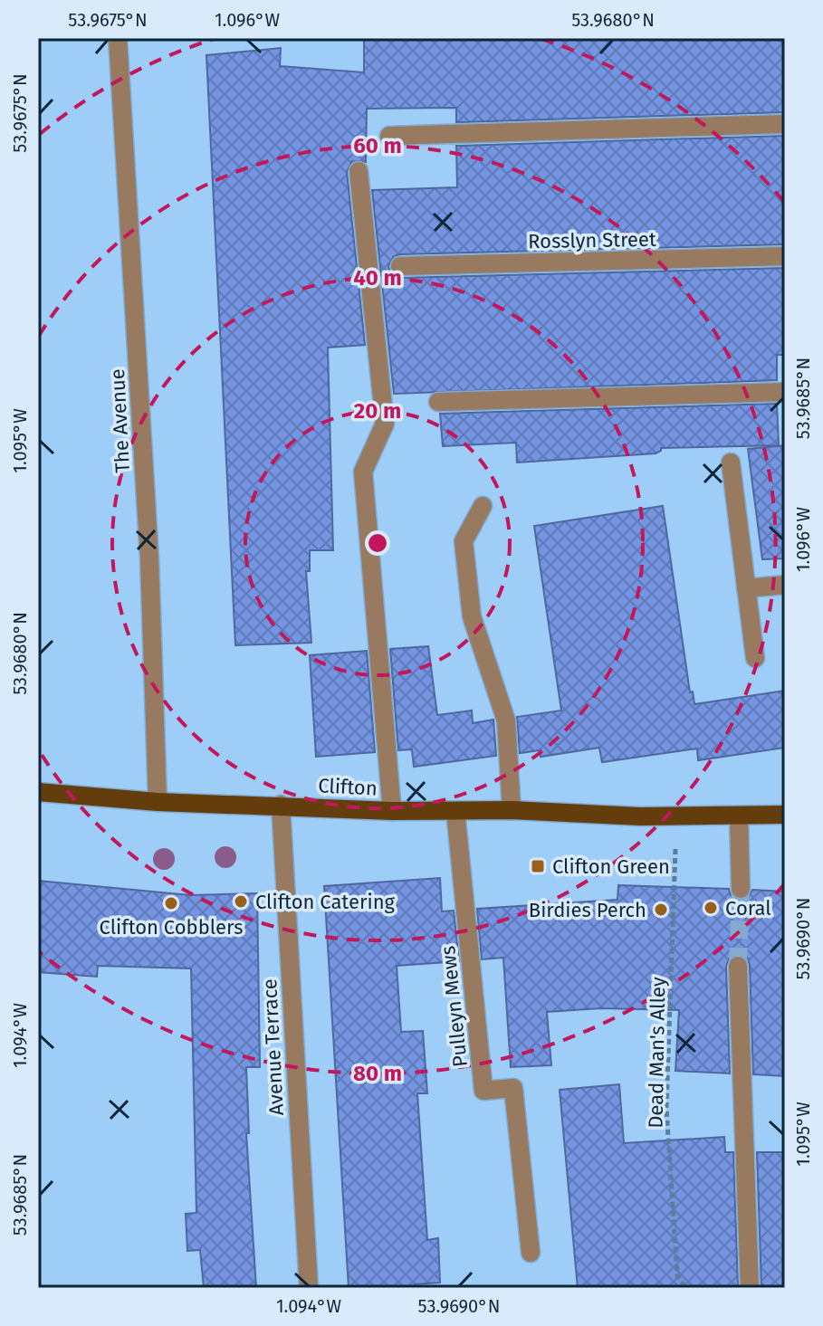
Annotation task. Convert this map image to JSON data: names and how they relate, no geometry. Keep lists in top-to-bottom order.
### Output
{
  "streets": {
    "main road": ["Clifton"],
    "street": [
      "Rosslyn Street",
      "The Avenue",
      "Pulleyn Mews",
      "Avenue Terrace"
    ],
    "path": ["Dead Man's Alley"]
  },
  "crossings": [
    ["The Avenue", "Clifton"],
    ["Clifton", "Pulleyn Mews"],
    ["Clifton", "Avenue Terrace"],
    ["Clifton", "Dead Man's Alley"]
  ],
  "places": {
    "transit": ["Clifton Green"],
    "other": [
      "Clifton Catering",
      "Clifton Cobblers",
      "Coral",
      "Birdies Perch"
    ]
  },
  "coordinates": [
    "53.9675°N",
    "1.096°W",
    "53.9680°N",
    "53.9685°N",
    "1.095°W",
    "53.9690°N",
    "1.094°W"
  ],
  "rings": [
    "60 m",
    "40 m",
    "20 m",
    "80 m"
  ]
}
